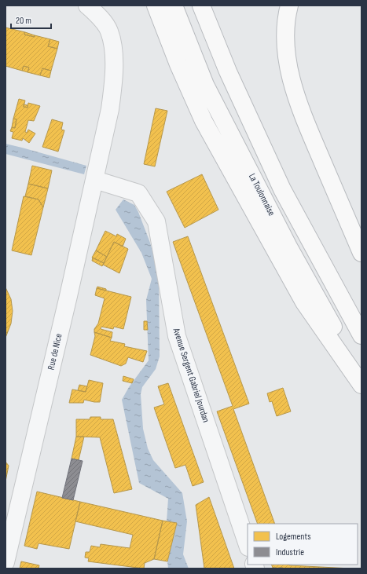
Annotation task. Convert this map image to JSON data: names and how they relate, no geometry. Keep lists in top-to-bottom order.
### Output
{
  "streets": {
    "highway": ["La Toulonnaise"],
    "street": ["Rue de Nice", "Avenue Sergent Gabriel Jourdan"]
  },
  "crossings": [
    ["Rue de Nice", "Avenue Sergent Gabriel Jourdan"]
  ],
  "legend": ["Logements", "Industrie"],
  "scale_bar": "20 m"
}
